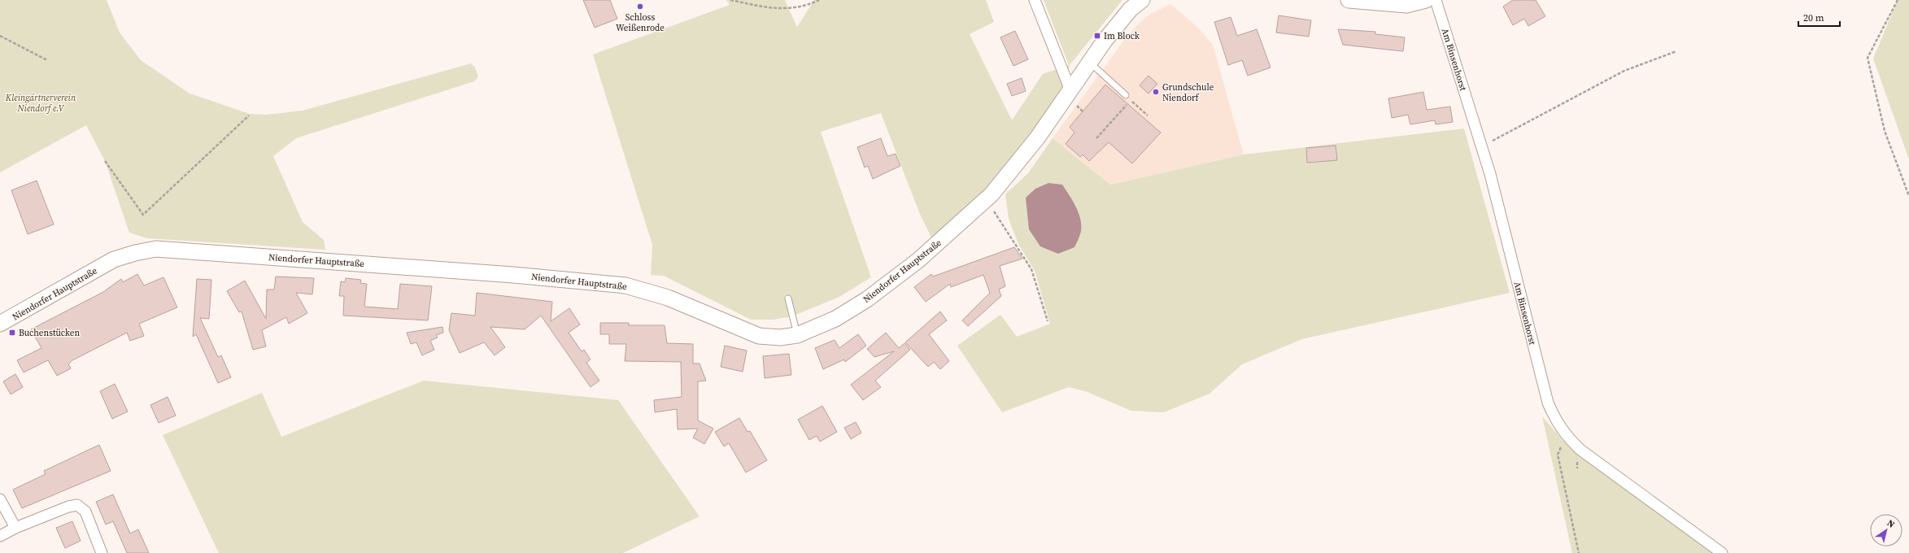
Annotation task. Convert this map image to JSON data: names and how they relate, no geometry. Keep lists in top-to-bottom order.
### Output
{
  "streets": {
    "main road": ["Niendorfer Hauptstraße"],
    "street": ["Am Binsenhorst"]
  },
  "parks": ["Kleingärtnerverein Niendorf e.V"],
  "places": {
    "other": ["Schloss Weißenrode", "Grundschule Niendorf"],
    "transit": ["Im Block", "Buchenstücken"]
  },
  "scale_bar": "20 m",
  "north": "top right"
}
